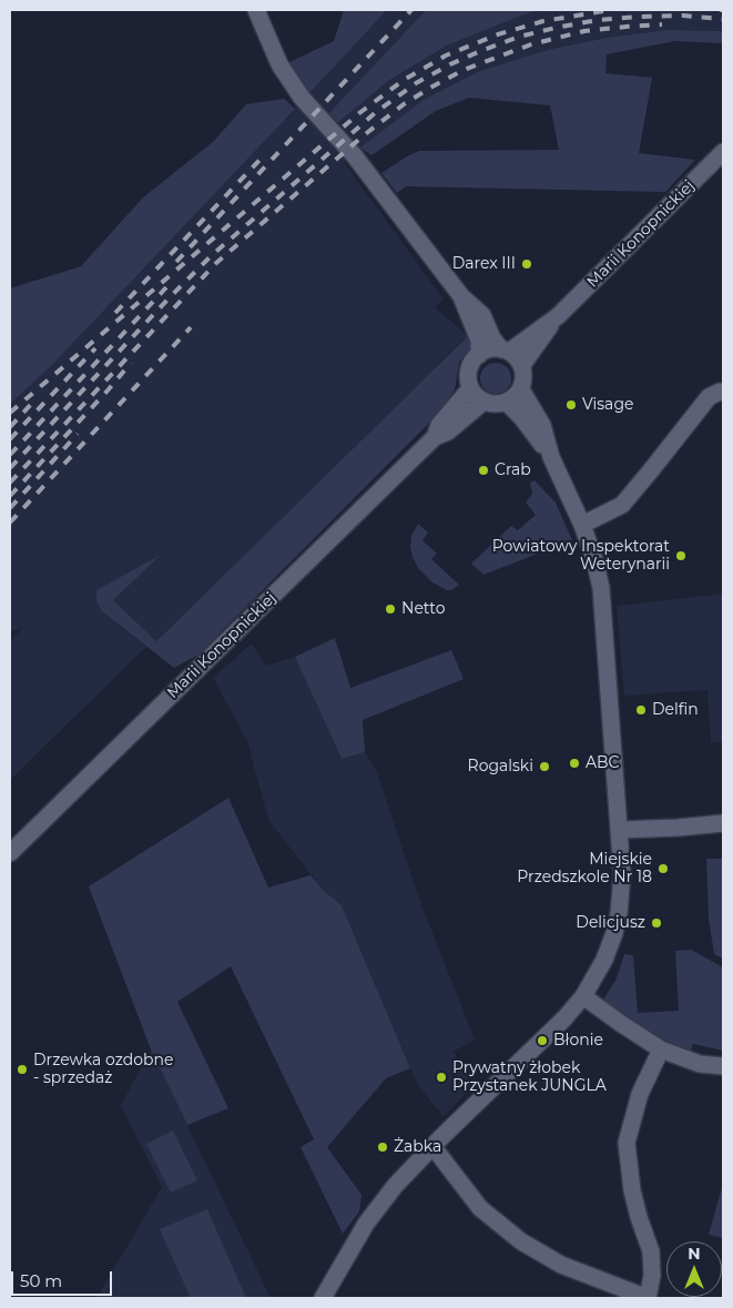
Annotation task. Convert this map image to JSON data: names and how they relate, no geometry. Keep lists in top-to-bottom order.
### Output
{
  "streets": {
    "street": ["Marii Konopnickiej"]
  },
  "places": [
    "Darex III",
    "Visage",
    "Crab",
    "Powiatowy Inspektorat Weterynarii",
    "Netto",
    "Delfin",
    "ABC",
    "Rogalski",
    "Miejskie Przedszkole Nr 18",
    "Delicjusz",
    "Błonie",
    "Drzewka ozdobne - sprzedaż",
    "Prywatny żłobek Przystanek JUNGLA",
    "Żabka"
  ],
  "scale_bar": "50 m",
  "north": "top"
}
